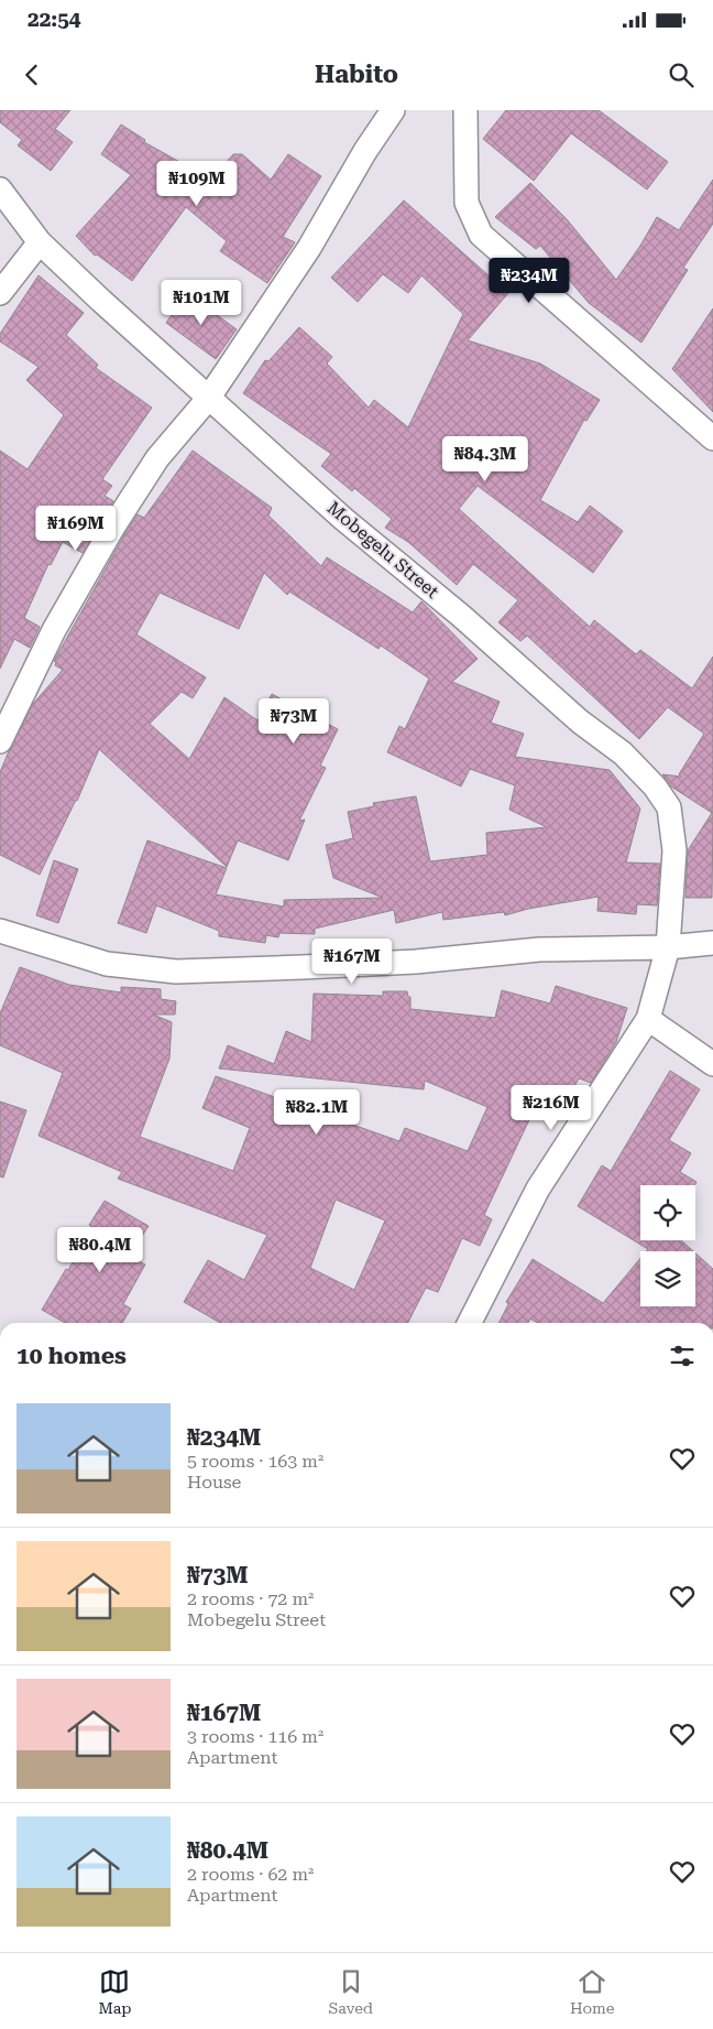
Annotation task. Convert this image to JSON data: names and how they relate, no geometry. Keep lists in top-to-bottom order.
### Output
{
  "streets": {
    "street": ["Mobegelu Street"]
  },
  "page": {
    "status": "22:54",
    "header": "Habito",
    "price": [
      "₦109M",
      "₦234M",
      "₦101M",
      "₦84.3M",
      "₦169M",
      "₦73M",
      "₦167M",
      "₦216M",
      "₦82.1M",
      "₦80.4M"
    ],
    "heading": "10 homes",
    "list": [
      {
        "name": "₦234M",
        "note": "5 rooms · 163 m² · House"
      },
      {
        "name": "₦73M",
        "note": "2 rooms · 72 m² · Mobegelu Street"
      },
      {
        "name": "₦167M",
        "note": "3 rooms · 116 m² · Apartment"
      },
      {
        "name": "₦80.4M",
        "note": "2 rooms · 62 m² · Apartment"
      }
    ],
    "tabs": ["Map", "Saved", "Home"]
  }
}
